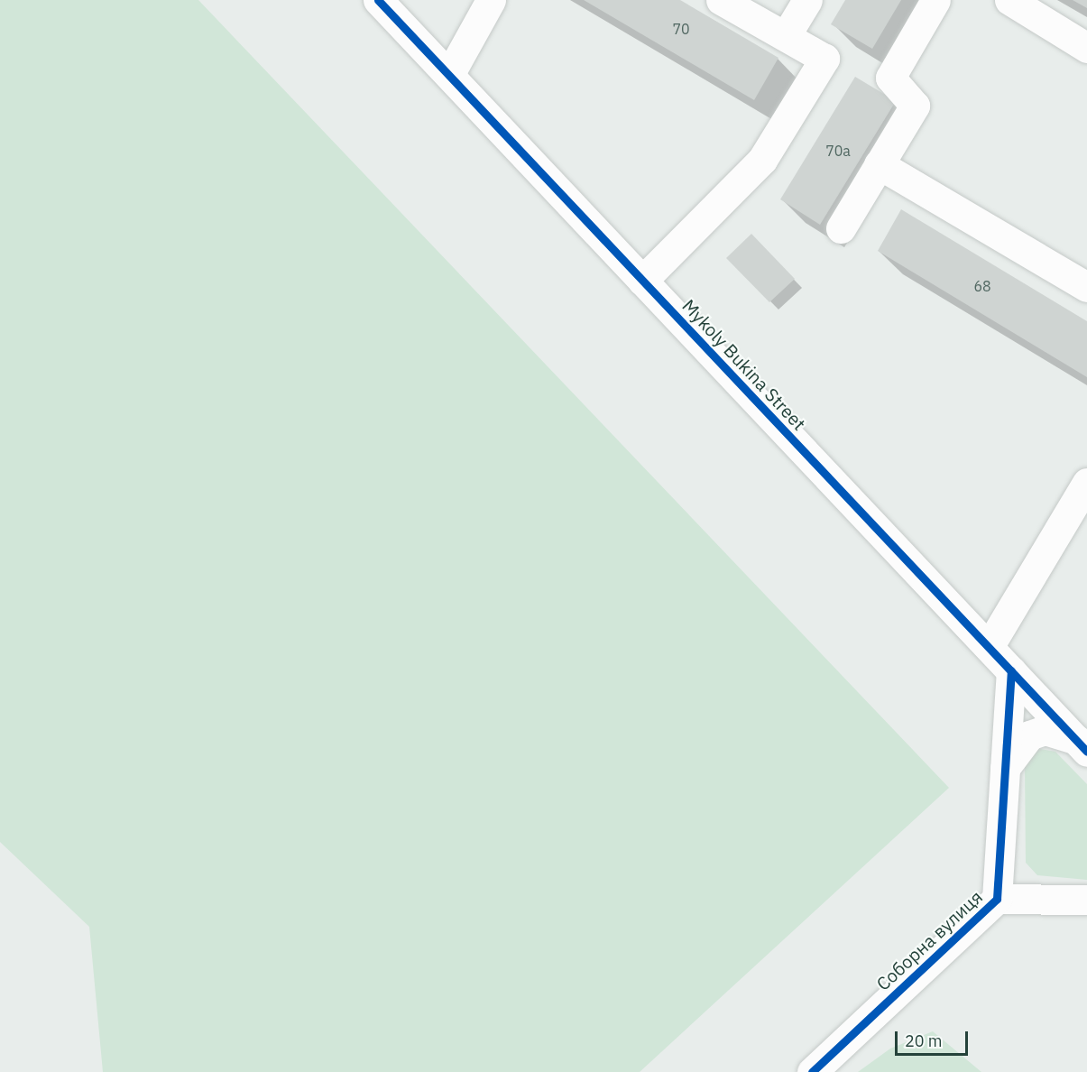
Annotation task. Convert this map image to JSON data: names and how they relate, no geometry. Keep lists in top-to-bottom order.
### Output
{
  "streets": {
    "street": ["Mykoly Bukina Street", "Соборна вулиця"]
  },
  "crossings": [
    ["Mykoly Bukina Street", "Соборна вулиця"]
  ],
  "house_numbers": ["70", "70а", "68"],
  "scale_bar": "20 m"
}
